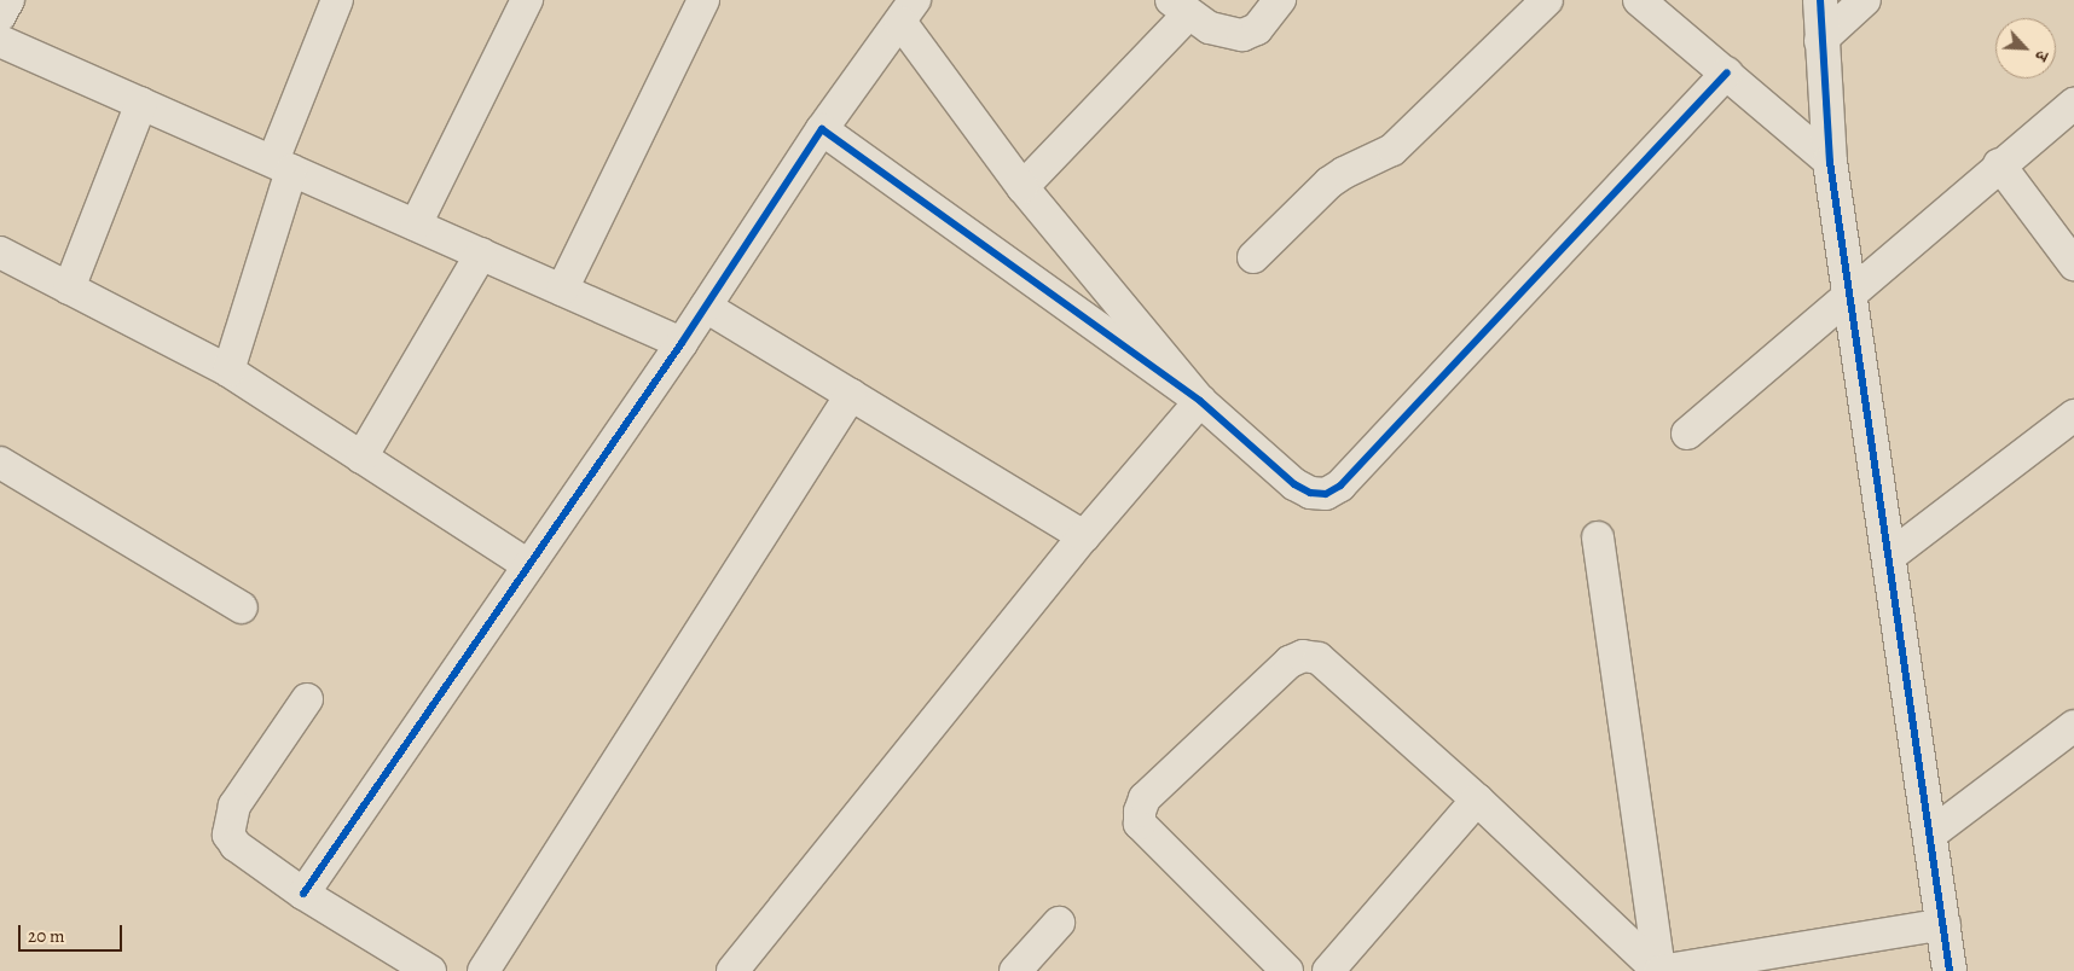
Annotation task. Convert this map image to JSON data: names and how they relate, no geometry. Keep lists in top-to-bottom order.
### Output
{
  "scale_bar": "20 m",
  "north": "bottom right"
}
